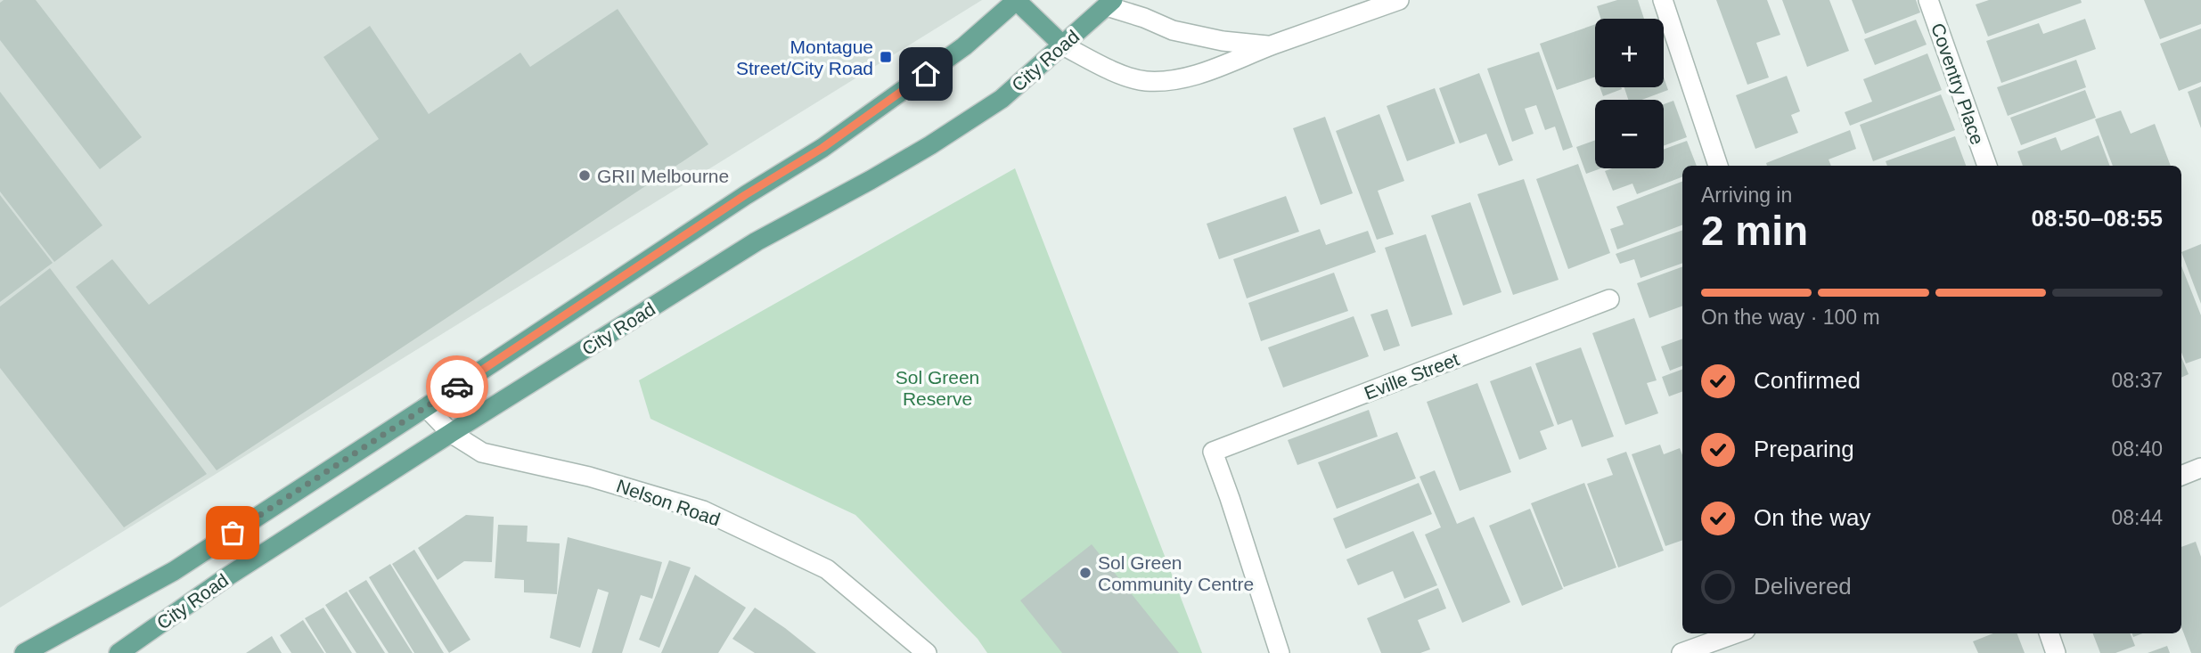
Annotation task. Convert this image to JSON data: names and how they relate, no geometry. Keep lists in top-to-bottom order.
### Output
{
  "streets": {
    "main road": ["City Road"],
    "street": ["Coventry Place", "Eville Street", "Nelson Road"]
  },
  "crossings": [
    ["City Road", "Nelson Road"]
  ],
  "parks": ["Sol Green Reserve"],
  "places": {
    "transit": ["Montague Street/City Road"],
    "other": ["GRII Melbourne", "Sol Green Community Centre"]
  },
  "page": {
    "map_buttons": ["+", "−"],
    "heading": ["2 min", "Arriving in", "08:50–08:55"],
    "bar": "On the way · 100 m",
    "list": [
      ["Confirmed", "08:37"],
      ["Preparing", "08:40"],
      ["On the way", "08:44"],
      "Delivered"
    ]
  }
}
